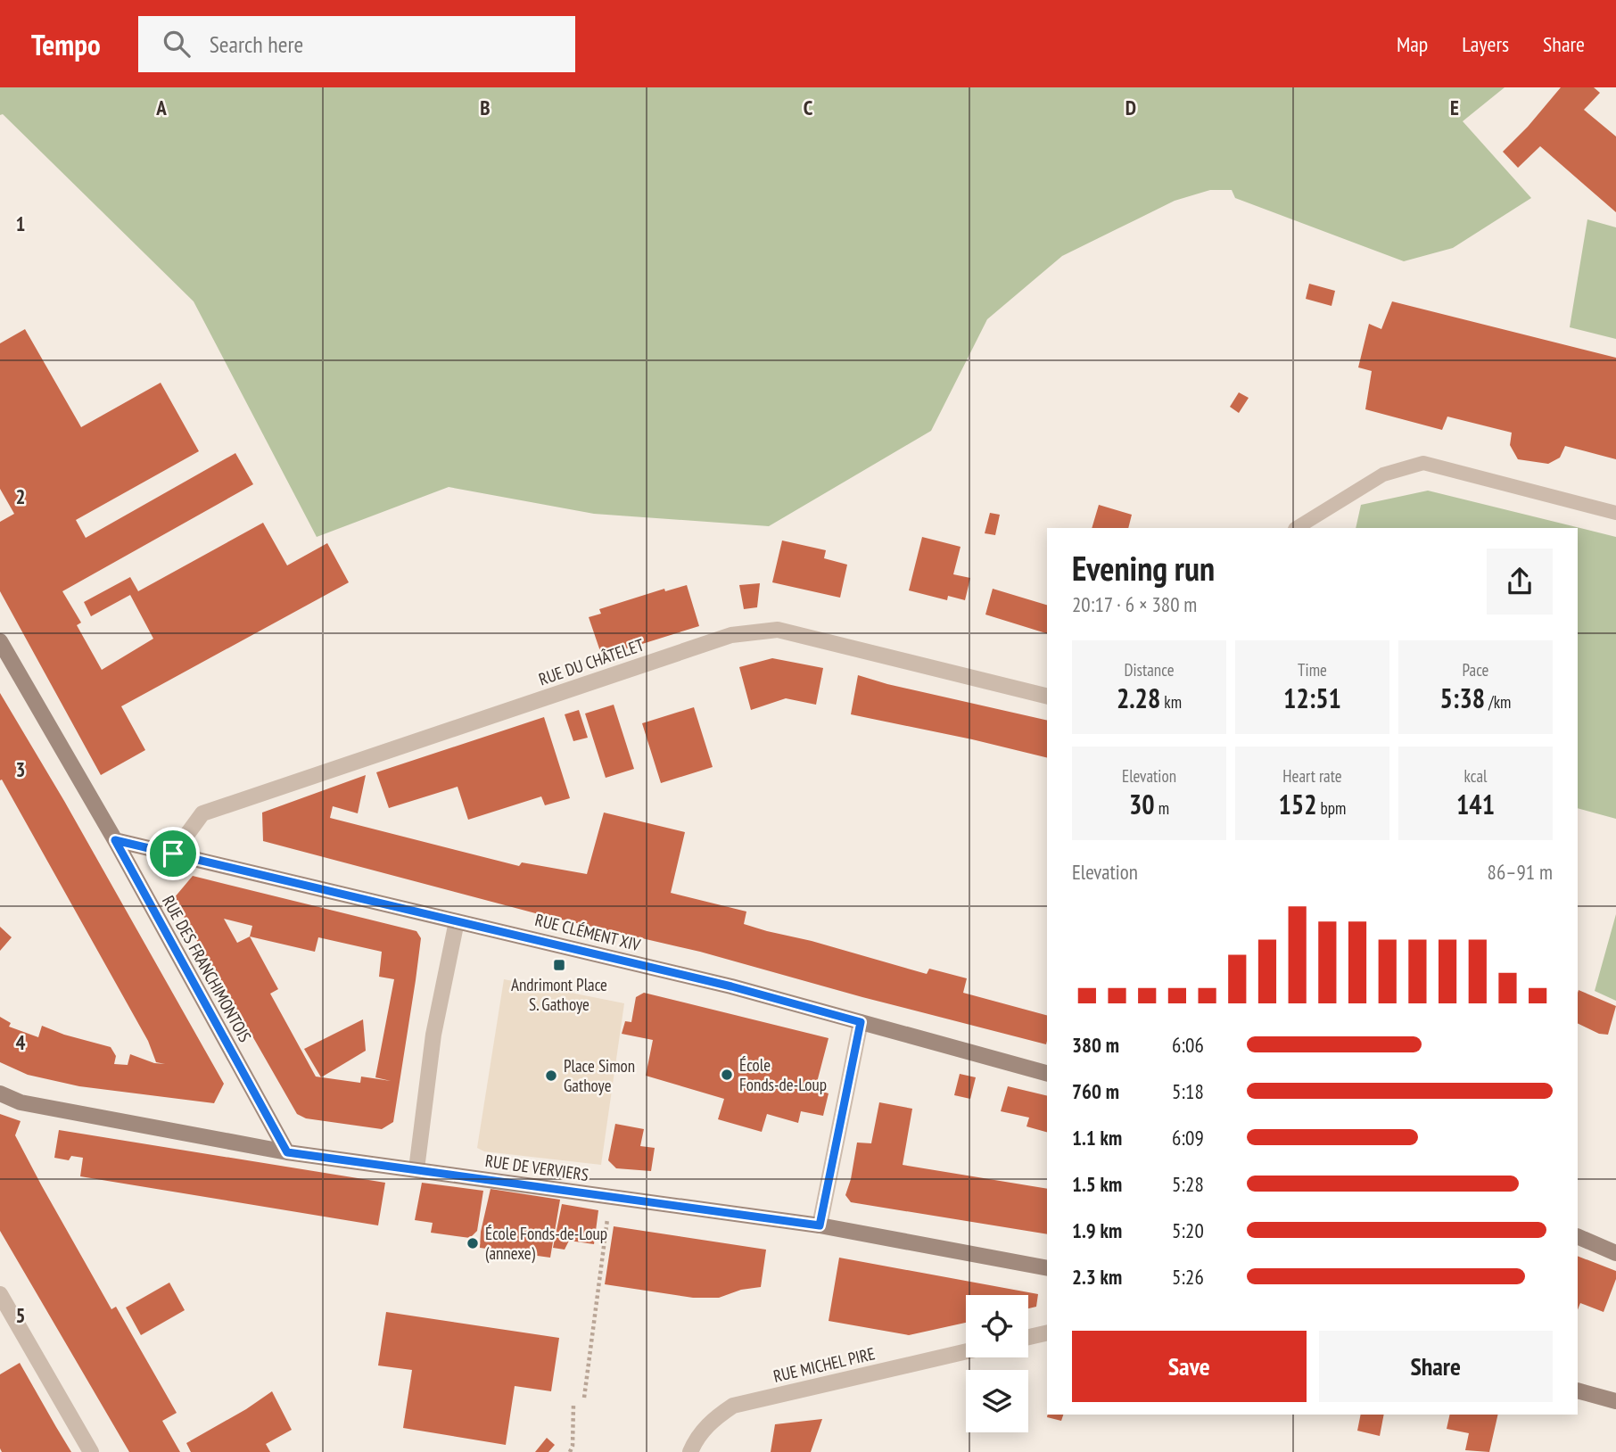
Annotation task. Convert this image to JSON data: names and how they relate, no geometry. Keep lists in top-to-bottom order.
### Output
{
  "streets": {
    "street": [
      "RUE DU CHÂTELET",
      "RUE CLÉMENT XIV",
      "RUE DES FRANCHIMONTOIS",
      "RUE DE VERVIERS",
      "RUE MICHEL PIRE"
    ]
  },
  "crossings": [
    ["RUE DU CHÂTELET", "RUE CLÉMENT XIV"],
    ["RUE CLÉMENT XIV", "RUE DES FRANCHIMONTOIS"],
    ["RUE DES FRANCHIMONTOIS", "RUE DE VERVIERS"]
  ],
  "places": {
    "transit": ["Andrimont Place S. Gathoye"],
    "other": ["École Fonds-de-Loup", "Place Simon Gathoye", "École Fonds-de-Loup (annexe)"]
  },
  "page": {
    "header": "Tempo",
    "search": "Search here",
    "nav": ["Map", "Layers", "Share"],
    "heading": ["Evening run", "20:17 · 6 × 380 m"],
    "stats": [
      ["Distance", "2.28 km"],
      ["Time", "12:51"],
      ["Pace", "5:38 /km"],
      ["Elevation", "30 m"],
      ["Heart rate", "152 bpm"],
      ["kcal", "141"]
    ],
    "chart": ["Elevation", "86–91 m"],
    "list": [
      {
        "name": "380 m",
        "note": "6:06"
      },
      {
        "name": "760 m",
        "note": "5:18"
      },
      {
        "name": "1.1 km",
        "note": "6:09"
      },
      {
        "name": "1.5 km",
        "note": "5:28"
      },
      {
        "name": "1.9 km",
        "note": "5:20"
      },
      {
        "name": "2.3 km",
        "note": "5:26"
      }
    ],
    "buttons": ["Save", "Share"]
  },
  "grid": {
    "columns": [
      "A",
      "B",
      "C",
      "D",
      "E"
    ],
    "rows": [
      "1",
      "2",
      "3",
      "4",
      "5"
    ]
  }
}
